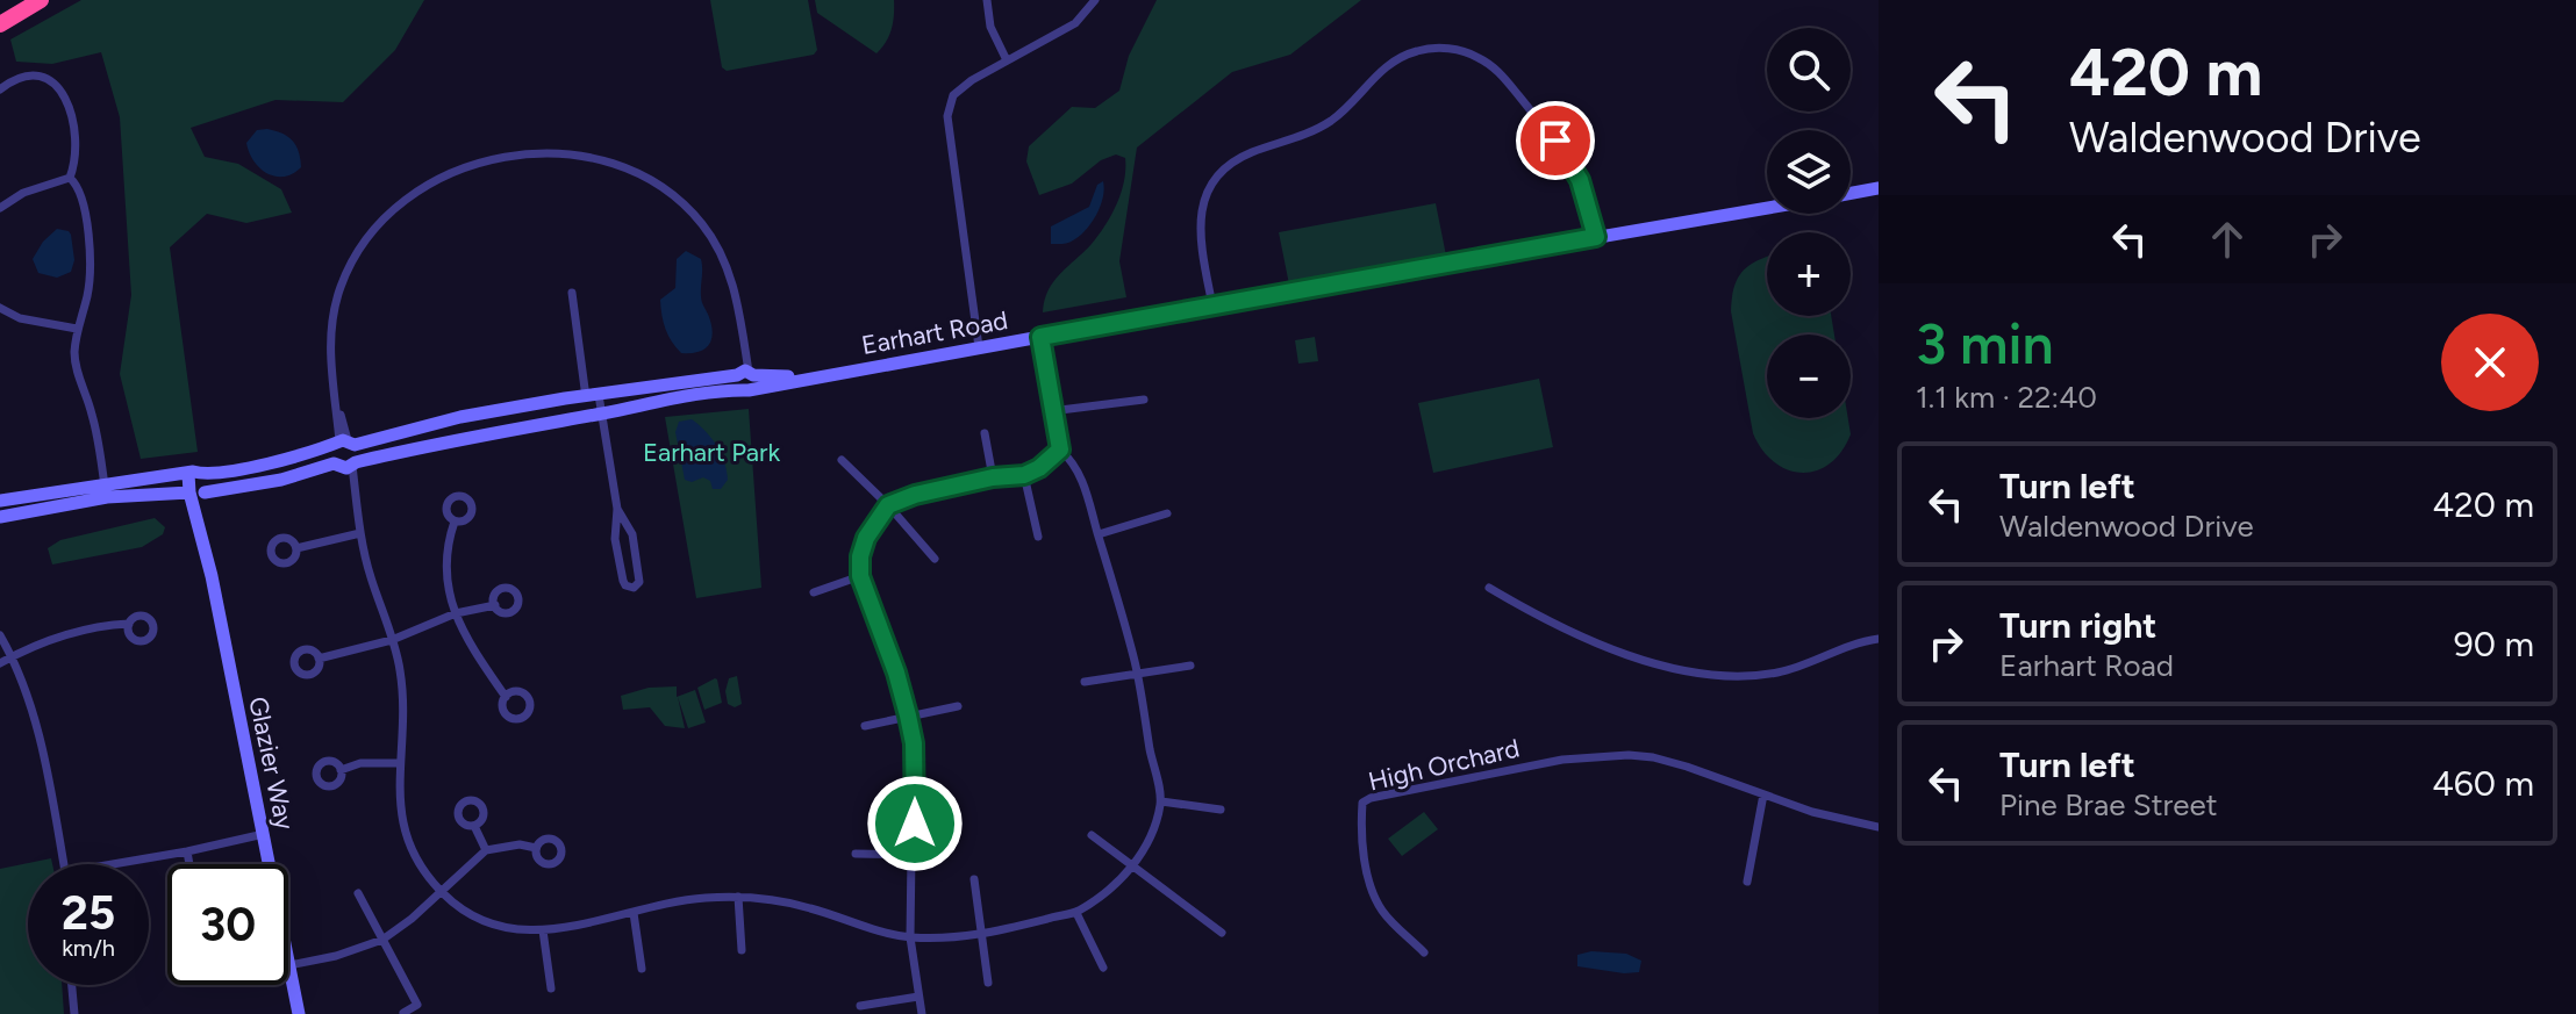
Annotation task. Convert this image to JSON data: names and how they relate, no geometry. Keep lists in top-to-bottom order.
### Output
{
  "streets": {
    "street": ["Earhart Road", "Glazier Way", "High Orchard"]
  },
  "crossings": [
    ["Earhart Road", "Glazier Way"]
  ],
  "parks": ["Earhart Park"],
  "page": {
    "turn": ["420 m", "Waldenwood Drive"],
    "map_buttons": ["+", "−"],
    "heading": ["3 min", "1.1 km · 22:40"],
    "list": [
      {
        "name": "Turn left",
        "note": "Waldenwood Drive",
        "value": "420 m"
      },
      {
        "name": "Turn right",
        "note": "Earhart Road",
        "value": "90 m"
      },
      {
        "name": "Turn left",
        "note": "Pine Brae Street",
        "value": "460 m"
      }
    ],
    "speed": "25 km/h",
    "limit": "30"
  }
}
